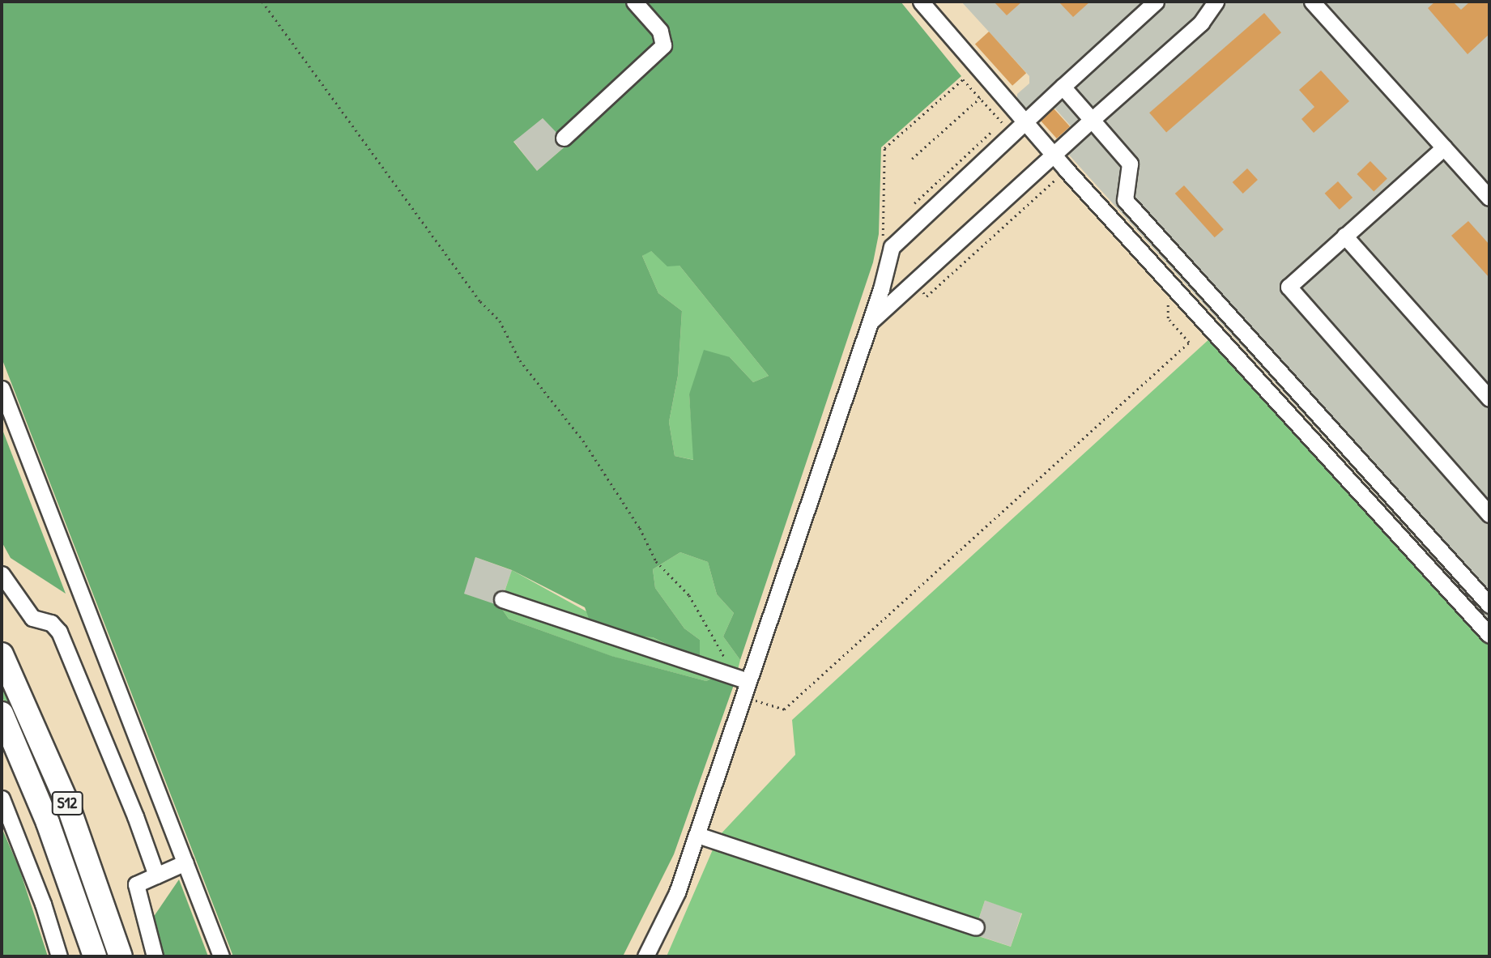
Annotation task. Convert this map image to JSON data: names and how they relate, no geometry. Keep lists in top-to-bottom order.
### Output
{
  "streets": {
    "highway": ["S12"]
  }
}
